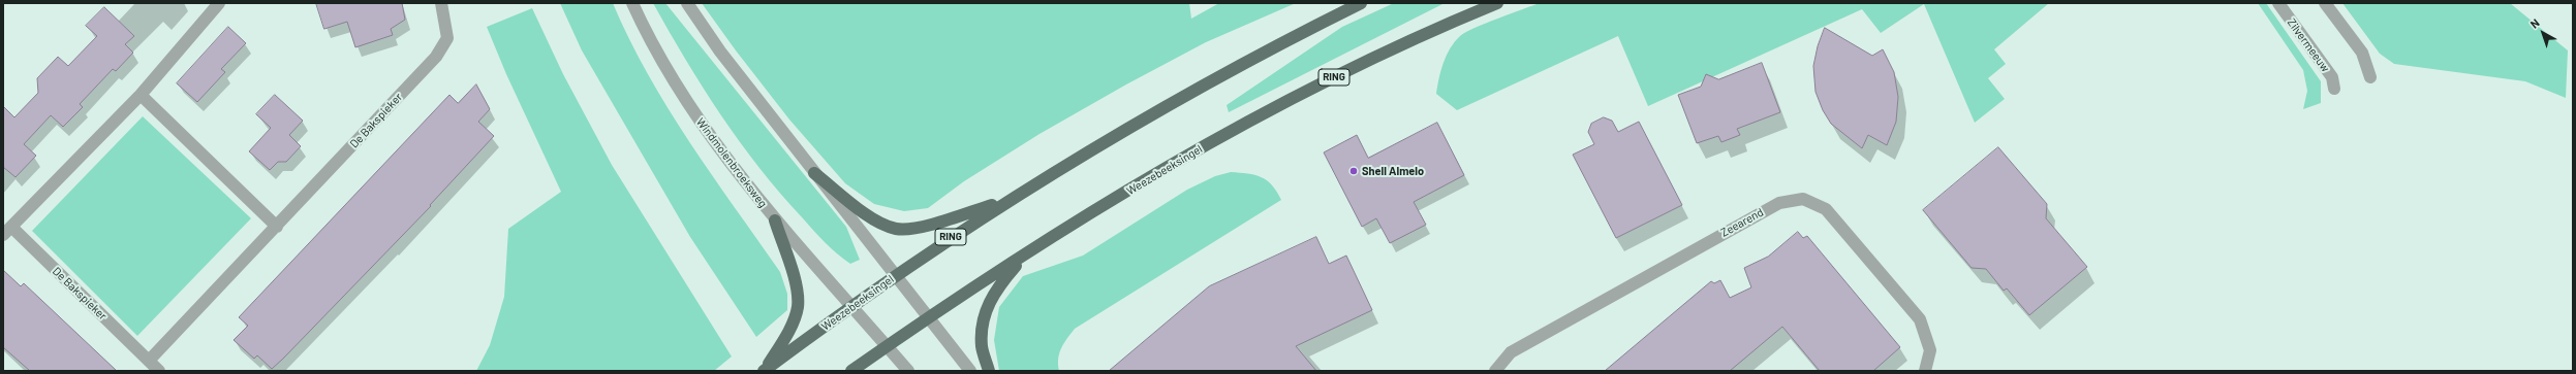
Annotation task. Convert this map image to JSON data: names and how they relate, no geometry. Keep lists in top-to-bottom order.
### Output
{
  "streets": {
    "main road": ["RING", "Weezebeeksingel"],
    "street": [
      "Zilvermeeuw",
      "De Bakspieker",
      "Windmolenbroeksweg",
      "Zeearend"
    ]
  },
  "crossings": [
    ["Windmolenbroeksweg", "Weezebeeksingel"]
  ],
  "places": ["Shell Almelo"],
  "north": "top left"
}
